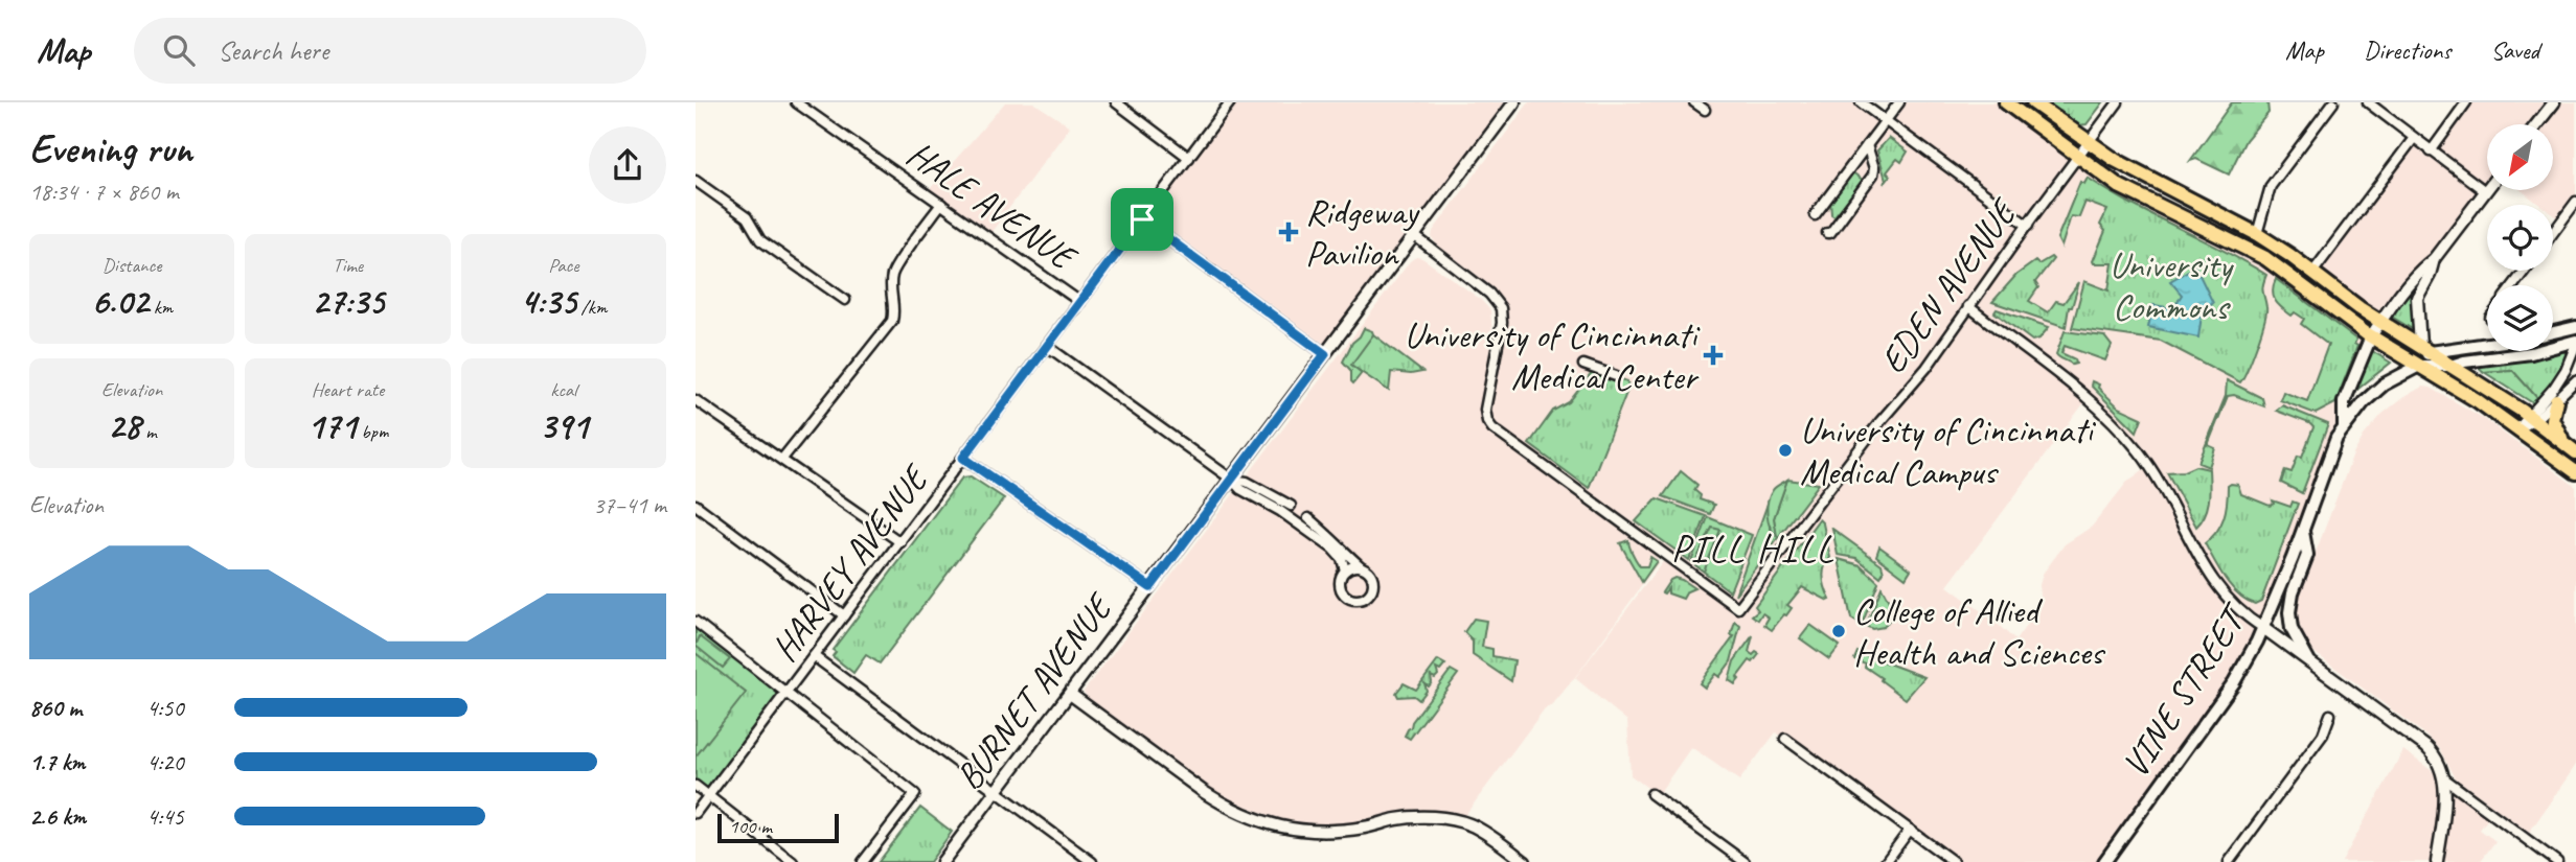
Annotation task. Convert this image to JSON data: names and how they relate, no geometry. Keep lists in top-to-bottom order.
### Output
{
  "streets": {
    "main road": ["VINE STREET"],
    "street": [
      "HALE AVENUE",
      "EDEN AVENUE",
      "HARVEY AVENUE",
      "BURNET AVENUE"
    ]
  },
  "crossings": [
    ["HALE AVENUE", "HARVEY AVENUE"],
    ["EDEN AVENUE", "BURNET AVENUE"]
  ],
  "districts": ["PILL HILL"],
  "parks": ["University Commons"],
  "places": {
    "health": ["Ridgeway Pavilion", "University of Cincinnati Medical Center"],
    "other": ["University of Cincinnati Medical Campus", "College of Allied Health and Sciences"]
  },
  "scale_bar": "100 m",
  "north": "bottom left",
  "page": {
    "header": "Map",
    "search": "Search here",
    "nav": ["Map", "Directions", "Saved"],
    "heading": ["Evening run", "18:34 · 7 × 860 m"],
    "stats": [
      ["Distance", "6.02 km"],
      ["Time", "27:35"],
      ["Pace", "4:35 /km"],
      ["Elevation", "28 m"],
      ["Heart rate", "171 bpm"],
      ["kcal", "391"]
    ],
    "chart": ["Elevation", "37–41 m"],
    "list": [
      {
        "name": "860 m",
        "note": "4:50"
      },
      {
        "name": "1.7 km",
        "note": "4:20"
      },
      {
        "name": "2.6 km",
        "note": "4:45"
      }
    ],
    "scale": "100 m"
  }
}
